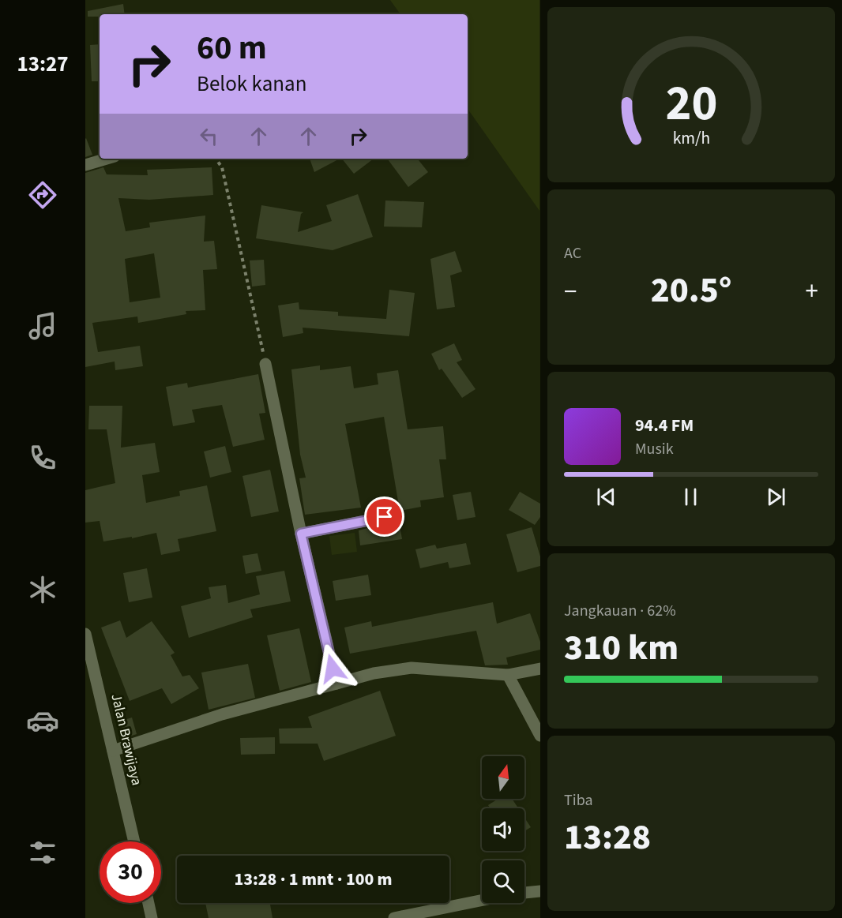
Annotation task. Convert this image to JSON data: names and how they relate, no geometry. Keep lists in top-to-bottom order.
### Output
{
  "streets": {
    "street": ["Jalan Brawijaya"]
  },
  "north": "top",
  "page": {
    "tabs": "13:27",
    "turn": ["60 m", "Belok kanan"],
    "tile": [
      "AC",
      ["Jangkauan · 62%", "310 km"],
      ["Tiba", "13:28"]
    ],
    "heat": ["−", "20.5°", "+"],
    "song": ["94.4 FM", "Musik"],
    "limit": "30",
    "trip": "13:28 · 1 mnt · 100 m",
    "gauge": ["20", "km/h"]
  }
}
